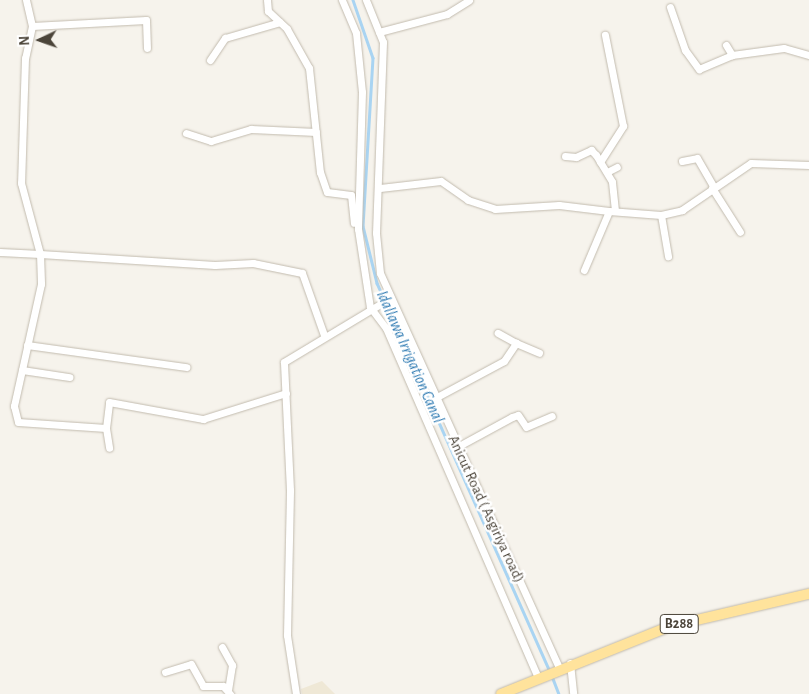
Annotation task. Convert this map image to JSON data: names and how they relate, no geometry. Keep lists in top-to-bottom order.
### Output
{
  "streets": {
    "main road": ["B288"],
    "street": ["Anicut Road ( Asgiriya road)"]
  },
  "crossings": [
    ["Anicut Road ( Asgiriya road)", "B288"]
  ],
  "water": ["Idallawa Irrigation Canal"],
  "north": "left"
}
